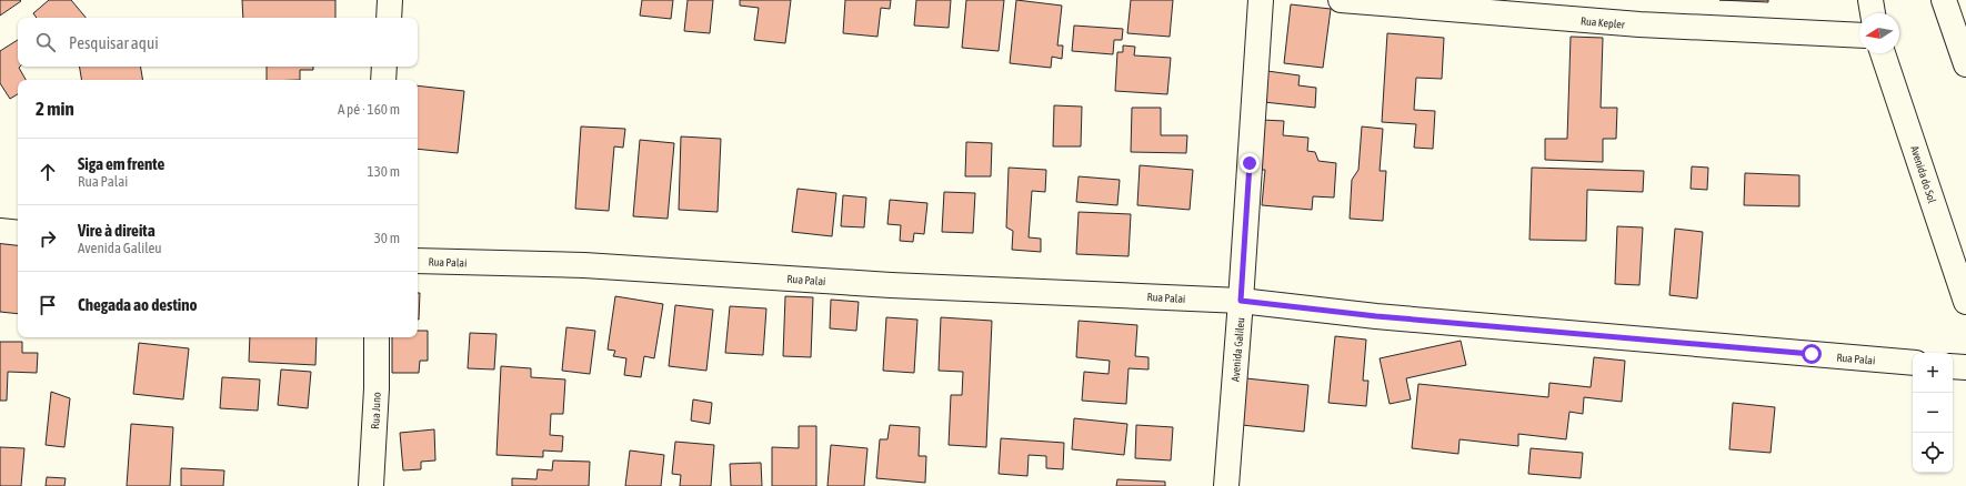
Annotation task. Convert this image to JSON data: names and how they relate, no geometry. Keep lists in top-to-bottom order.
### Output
{
  "streets": {
    "street": [
      "Rua Kepler",
      "Avenida do Sol",
      "Rua Palai",
      "Avenida Galileu",
      "Rua Juno"
    ]
  },
  "crossings": [
    ["Rua Palai", "Avenida Galileu"]
  ],
  "north": "left",
  "page": {
    "search": "Pesquisar aqui",
    "heading": ["2 min", "A pé · 160 m"],
    "list": [
      ["Siga em frente", "Rua Palai", "130 m"],
      ["Vire à direita", "Avenida Galileu", "30 m"],
      "Chegada ao destino"
    ],
    "map_buttons": ["+", "−"]
  }
}
